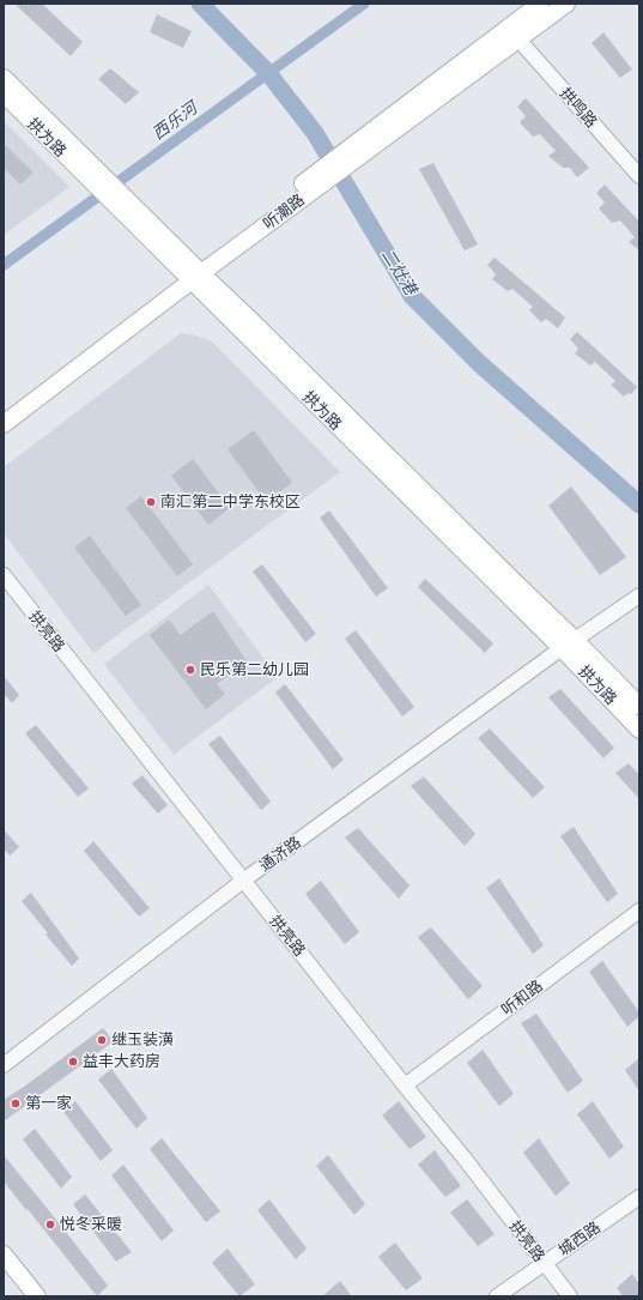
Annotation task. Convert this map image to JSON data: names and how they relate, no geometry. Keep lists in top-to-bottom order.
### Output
{
  "streets": {
    "main road": ["拱为路", "听潮路"],
    "street": [
      "拱鸣路",
      "拱亮路",
      "通济路",
      "听和路",
      "城西路"
    ]
  },
  "crossings": [
    ["拱鸣路", "听潮路"],
    ["拱为路", "听潮路"],
    ["拱为路", "通济路"],
    ["拱亮路", "通济路"],
    ["拱亮路", "听和路"],
    ["拱亮路", "城西路"]
  ],
  "water": ["西乐河", "二灶港"],
  "places": [
    "南汇第二中学东校区",
    "民乐第二幼儿园",
    "继玉装潢",
    "益丰大药房",
    "第一家",
    "悦冬采暖"
  ]
}
